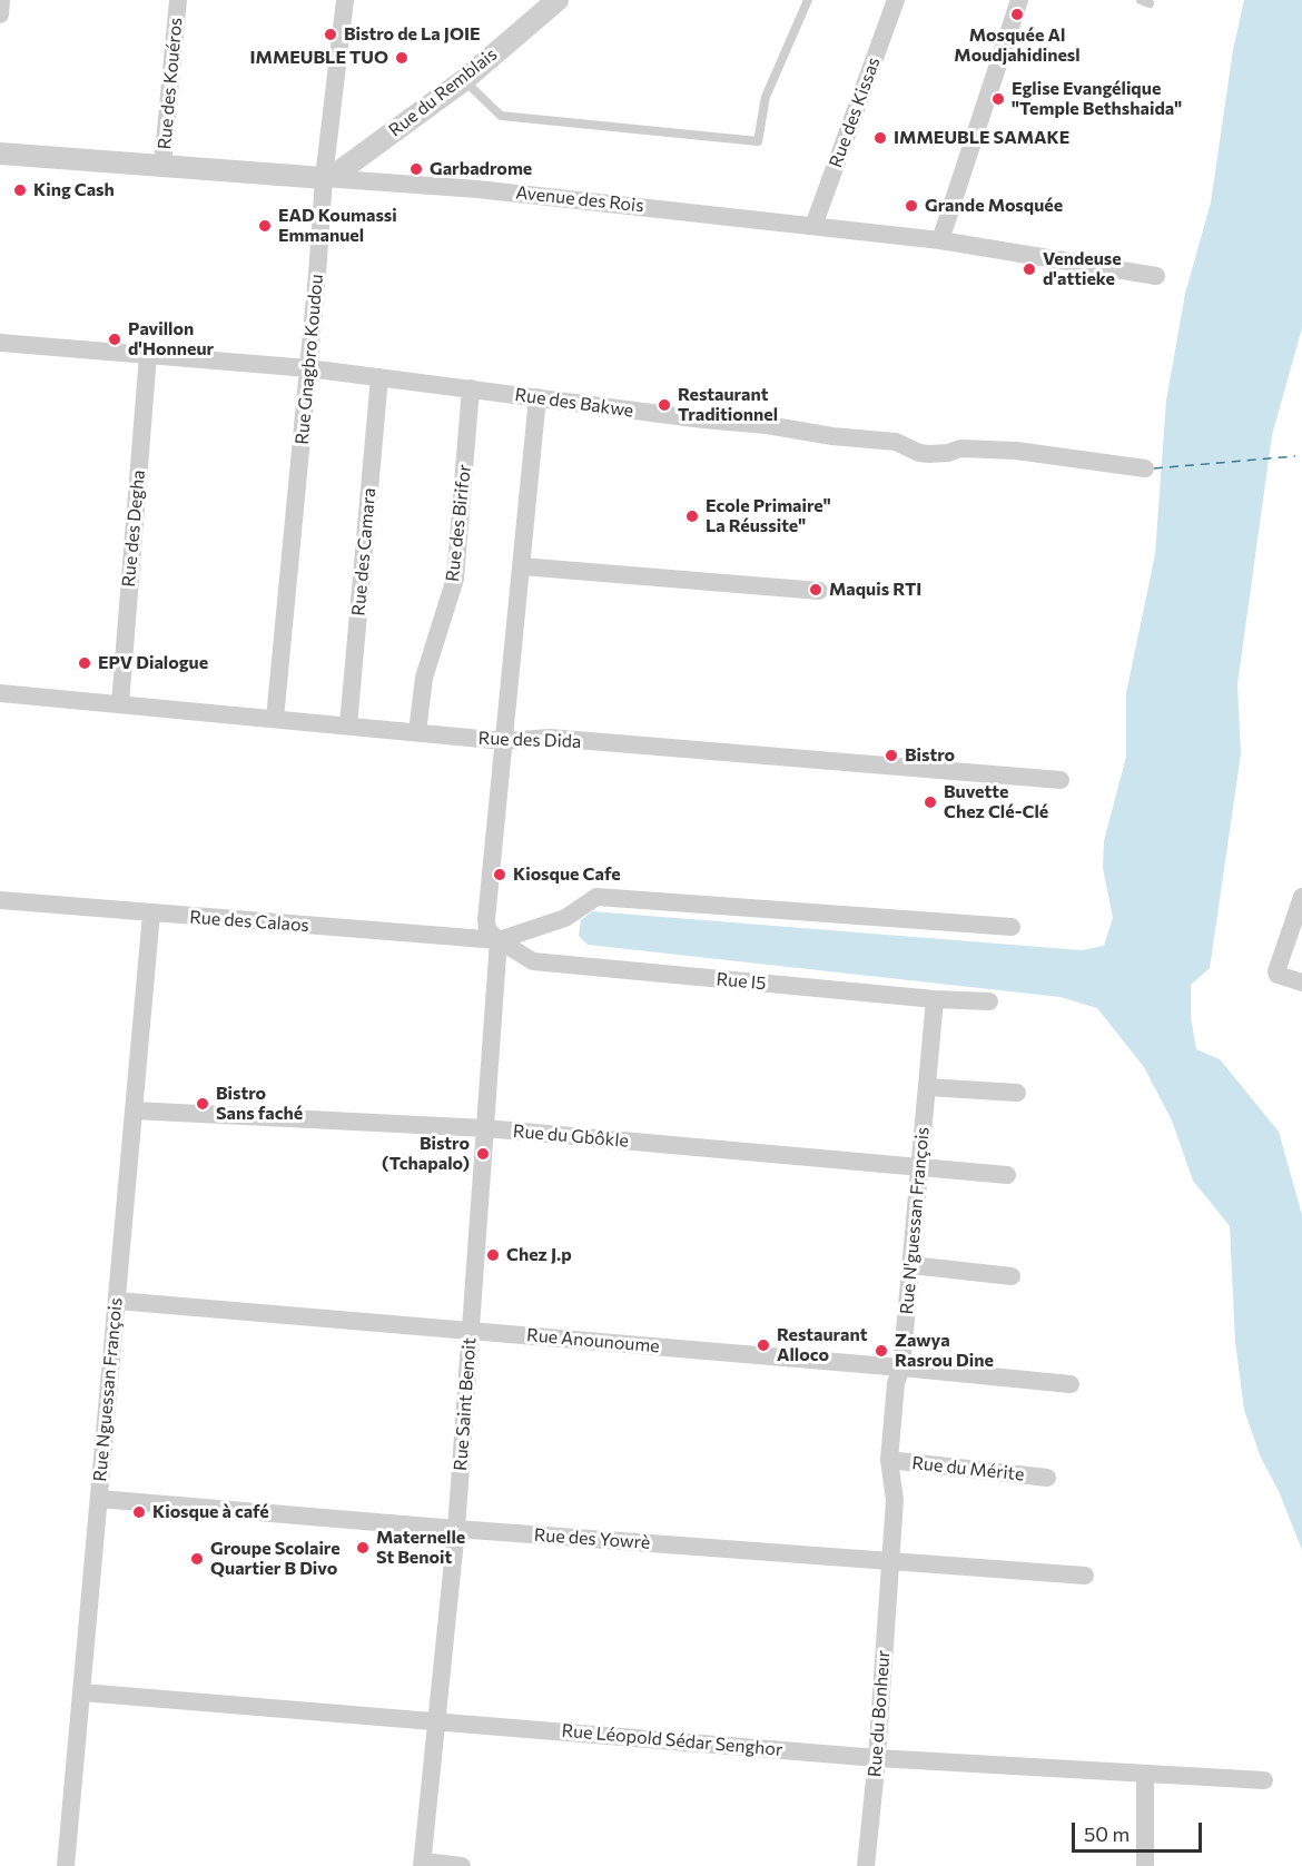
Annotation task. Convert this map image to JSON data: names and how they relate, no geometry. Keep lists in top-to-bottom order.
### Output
{
  "streets": {
    "street": [
      "Rue des Kouéros",
      "Rue du Remblais",
      "Rue des Kissas",
      "Avenue des Rois",
      "Rue Gnagbro Koudou",
      "Rue des Bakwe",
      "Rue des Birifor",
      "Rue des Degha",
      "Rue des Camara",
      "Rue des Dida",
      "Rue des Calaos",
      "Rue I5",
      "Rue du Gbôkle",
      "Rue N'guessan François",
      "Rue Anounoume",
      "Rue Nguessan François",
      "Rue Saint Benoit",
      "Rue du Mérite",
      "Rue des Yowrè",
      "Rue du Bonheur",
      "Rue Léopold Sédar Senghor"
    ]
  },
  "crossings": [
    ["Rue des Kouéros", "Avenue des Rois"],
    ["Rue du Remblais", "Avenue des Rois"],
    ["Rue du Remblais", "Rue Gnagbro Koudou"],
    ["Rue des Kissas", "Avenue des Rois"],
    ["Avenue des Rois", "Rue Gnagbro Koudou"],
    ["Rue Gnagbro Koudou", "Rue des Bakwe"],
    ["Rue Gnagbro Koudou", "Rue des Dida"],
    ["Rue des Bakwe", "Rue des Birifor"],
    ["Rue des Bakwe", "Rue des Degha"],
    ["Rue des Bakwe", "Rue des Camara"],
    ["Rue des Birifor", "Rue des Dida"],
    ["Rue des Degha", "Rue des Dida"],
    ["Rue des Camara", "Rue des Dida"],
    ["Rue des Calaos", "Rue I5"],
    ["Rue des Calaos", "Rue Nguessan François"],
    ["Rue des Calaos", "Rue Saint Benoit"],
    ["Rue I5", "Rue N'guessan François"],
    ["Rue I5", "Rue Saint Benoit"],
    ["Rue du Gbôkle", "Rue N'guessan François"],
    ["Rue du Gbôkle", "Rue Nguessan François"],
    ["Rue du Gbôkle", "Rue Saint Benoit"],
    ["Rue N'guessan François", "Rue Anounoume"],
    ["Rue N'guessan François", "Rue du Mérite"],
    ["Rue N'guessan François", "Rue des Yowrè"],
    ["Rue N'guessan François", "Rue du Bonheur"],
    ["Rue Anounoume", "Rue Nguessan François"],
    ["Rue Anounoume", "Rue Saint Benoit"],
    ["Rue Nguessan François", "Rue des Yowrè"],
    ["Rue Nguessan François", "Rue Léopold Sédar Senghor"],
    ["Rue Saint Benoit", "Rue des Yowrè"],
    ["Rue Saint Benoit", "Rue Léopold Sédar Senghor"],
    ["Rue des Yowrè", "Rue du Bonheur"],
    ["Rue du Bonheur", "Rue Léopold Sédar Senghor"]
  ],
  "places": [
    "Mosquée Al Moudjahidinesl",
    "Bistro de La JOIE",
    "IMMEUBLE TUO",
    "Eglise Evangélique \"Temple Bethshaida\"",
    "IMMEUBLE SAMAKE",
    "Garbadrome",
    "King Cash",
    "Grande Mosquée",
    "EAD Koumassi Emmanuel",
    "Vendeuse d'attieke",
    "Pavillon d'Honneur",
    "Restaurant Traditionnel",
    "Ecole Primaire\" La Réussite\"",
    "Maquis RTI",
    "EPV Dialogue",
    "Bistro",
    "Buvette Chez Clé-Clé",
    "Kiosque Cafe",
    "Bistro Sans faché",
    "Bistro (Tchapalo)",
    "Chez J.p",
    "Restaurant Alloco",
    "Zawya Rasrou Dine",
    "Kiosque à café",
    "Maternelle St Benoit",
    "Groupe Scolaire Quartier B Divo"
  ],
  "scale_bar": "50 m"
}
